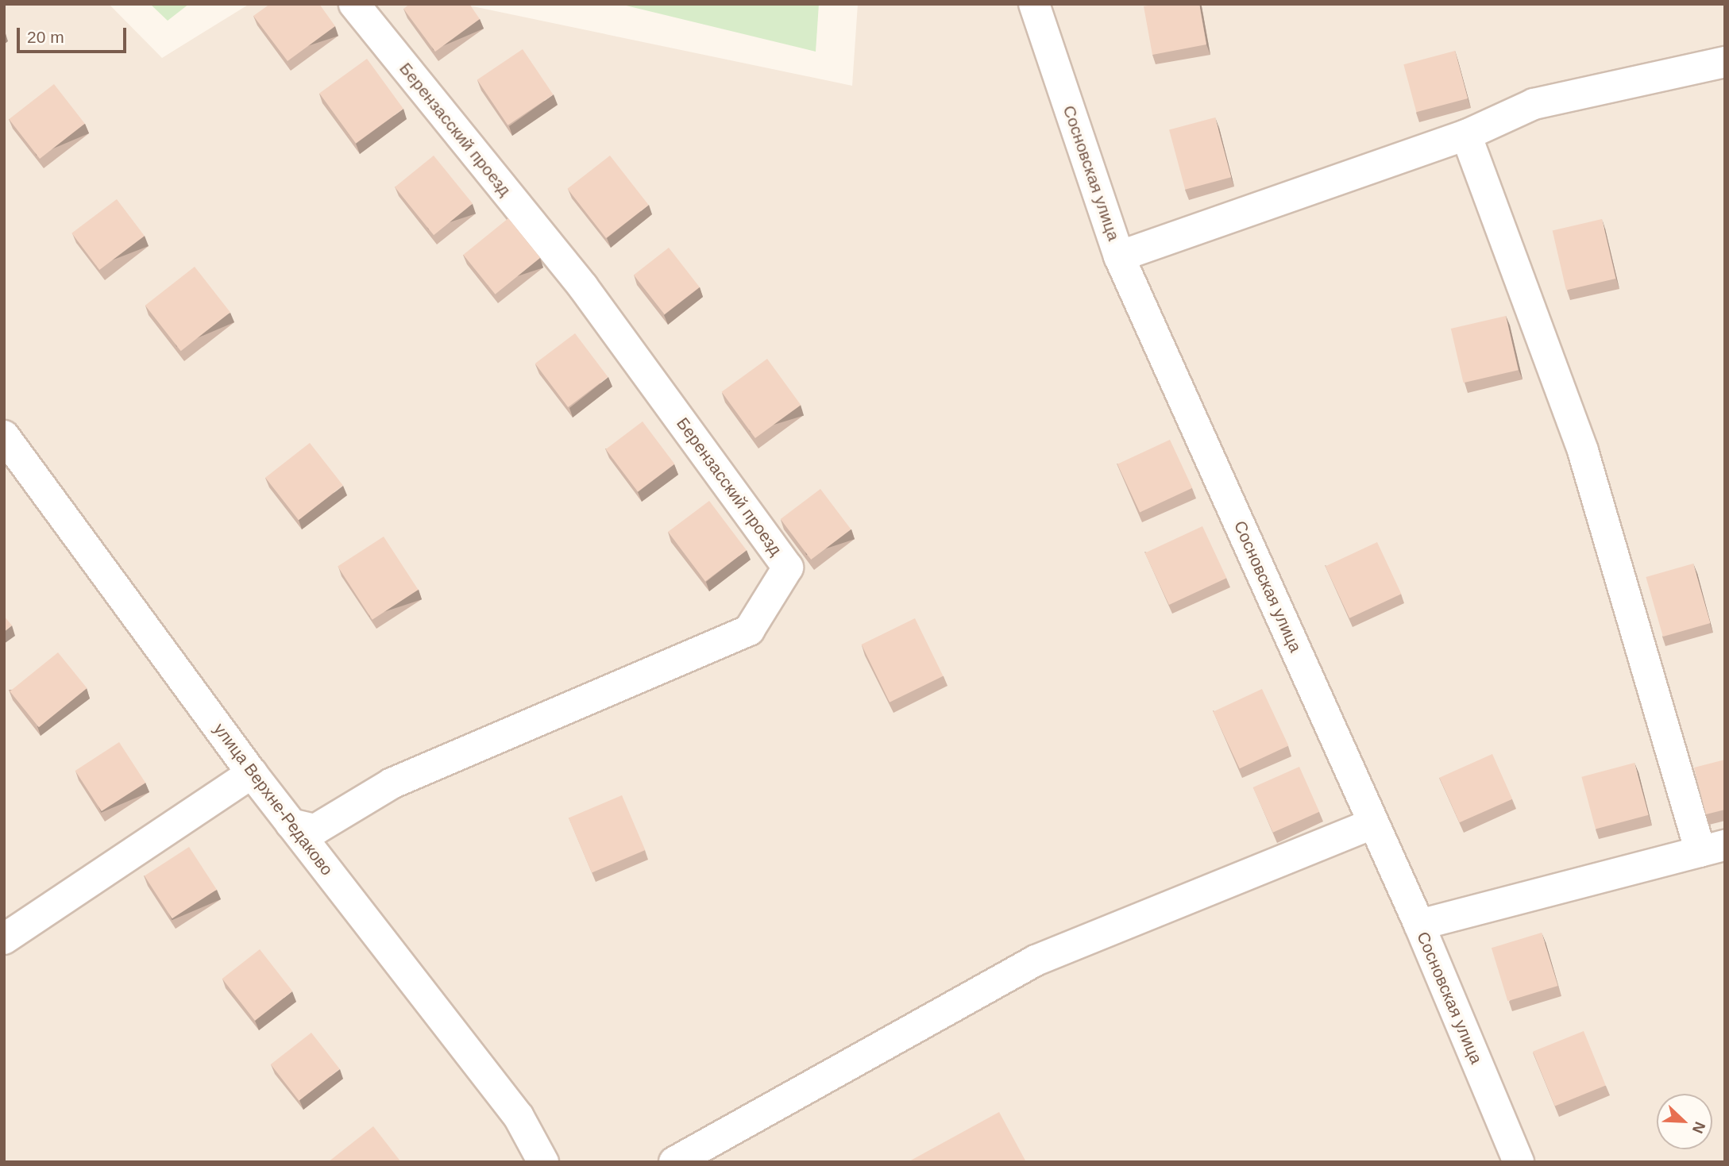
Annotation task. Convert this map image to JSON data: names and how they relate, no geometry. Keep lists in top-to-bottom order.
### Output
{
  "streets": {
    "street": ["Берензасский проезд", "Сосновская улица", "улица Верхне-Редаково"]
  },
  "crossings": [
    ["Берензасский проезд", "улица Верхне-Редаково"]
  ],
  "scale_bar": "20 m",
  "north": "bottom right"
}
